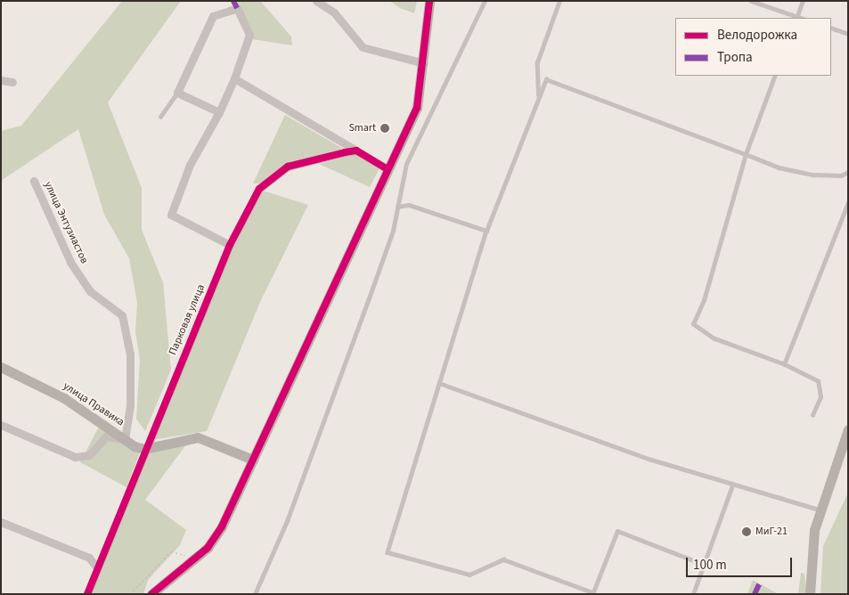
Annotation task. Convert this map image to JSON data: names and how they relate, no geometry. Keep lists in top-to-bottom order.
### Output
{
  "streets": {
    "street": ["улица Энтузиастов", "Парковая улица", "улица Правика"]
  },
  "crossings": [
    ["улица Энтузиастов", "улица Правика"],
    ["Парковая улица", "улица Правика"]
  ],
  "places": ["Smart", "МиГ-21"],
  "legend": ["Велодорожка", "Тропа"],
  "scale_bar": "100 m"
}
